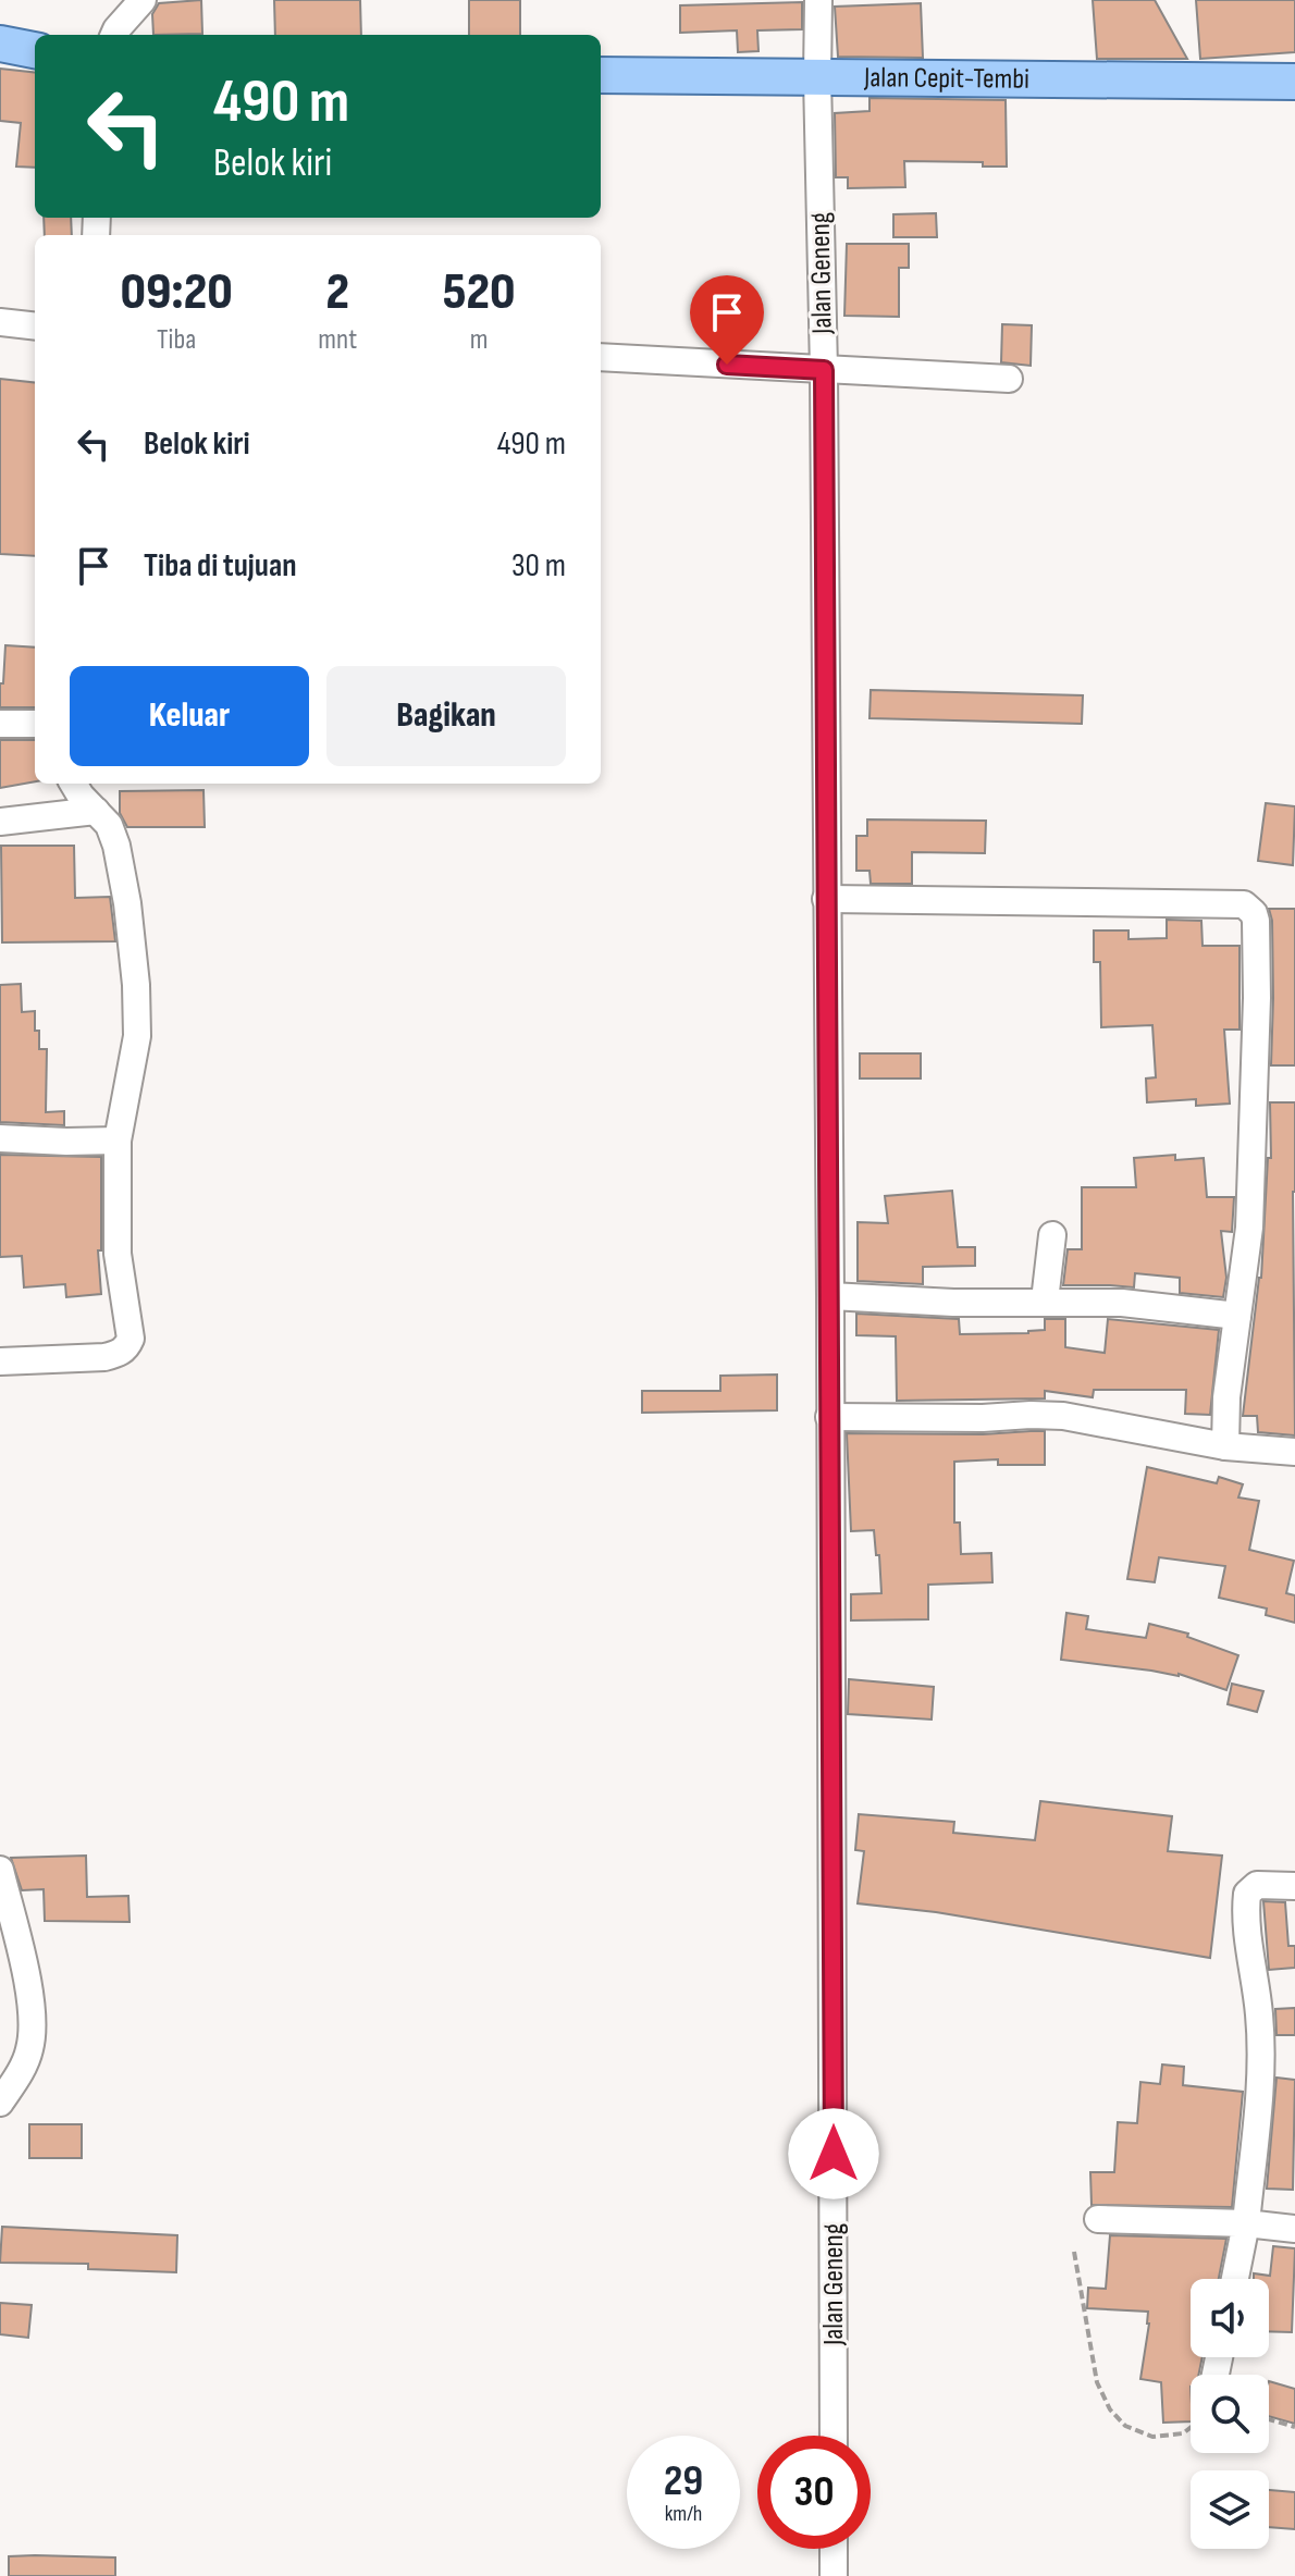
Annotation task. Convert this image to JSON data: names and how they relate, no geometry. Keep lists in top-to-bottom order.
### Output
{
  "streets": {
    "main road": ["Jalan Cepit-Tembi"],
    "street": ["Jalan Geneng"]
  },
  "crossings": [
    ["Jalan Cepit-Tembi", "Jalan Geneng"]
  ],
  "page": {
    "turn": ["490 m", "Belok kiri"],
    "eta": [
      "09:20",
      "Tiba",
      "2",
      "mnt",
      "520",
      "m"
    ],
    "list": [
      {
        "name": "Belok kiri",
        "value": "490 m"
      },
      {
        "name": "Tiba di tujuan",
        "value": "30 m"
      }
    ],
    "buttons": ["Keluar", "Bagikan"],
    "speed": "29 km/h",
    "limit": "30"
  }
}
